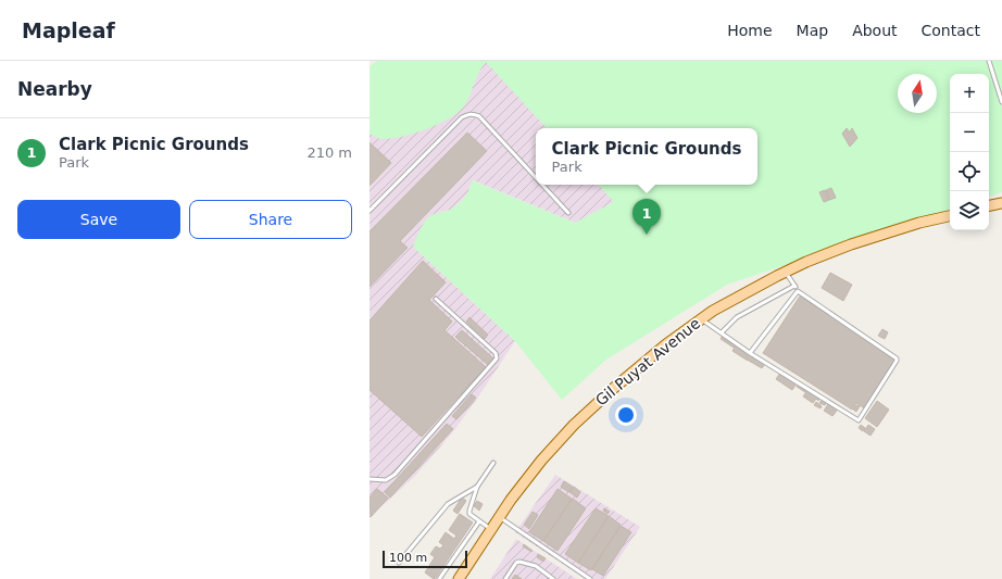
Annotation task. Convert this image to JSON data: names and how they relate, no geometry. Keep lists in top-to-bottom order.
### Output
{
  "streets": {
    "main road": ["Gil Puyat Avenue"]
  },
  "scale_bar": "100 m",
  "north": "top",
  "page": {
    "header": "Mapleaf",
    "nav": [
      "Home",
      "Map",
      "About",
      "Contact"
    ],
    "heading": "Nearby",
    "map_buttons": ["+", "−"],
    "list": [
      {
        "mark": "1",
        "name": "Clark Picnic Grounds",
        "note": "Park",
        "value": "210 m"
      }
    ],
    "popup": ["Clark Picnic Grounds", "Park"],
    "buttons": ["Save", "Share"],
    "pins": "1",
    "scale": "100 m"
  }
}
